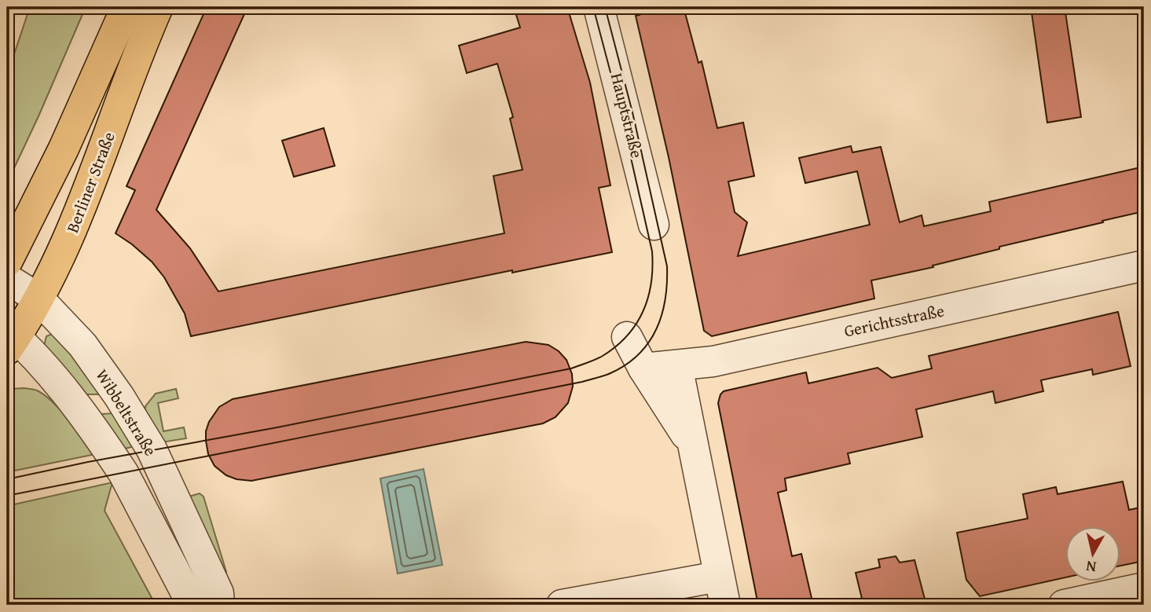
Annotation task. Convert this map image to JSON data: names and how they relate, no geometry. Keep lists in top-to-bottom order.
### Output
{
  "streets": {
    "main road": ["Berliner Straße"],
    "street": ["Hauptstraße", "Gerichtsstraße", "Wibbeltstraße"]
  },
  "crossings": [
    ["Berliner Straße", "Wibbeltstraße"]
  ],
  "north": "bottom"
}
